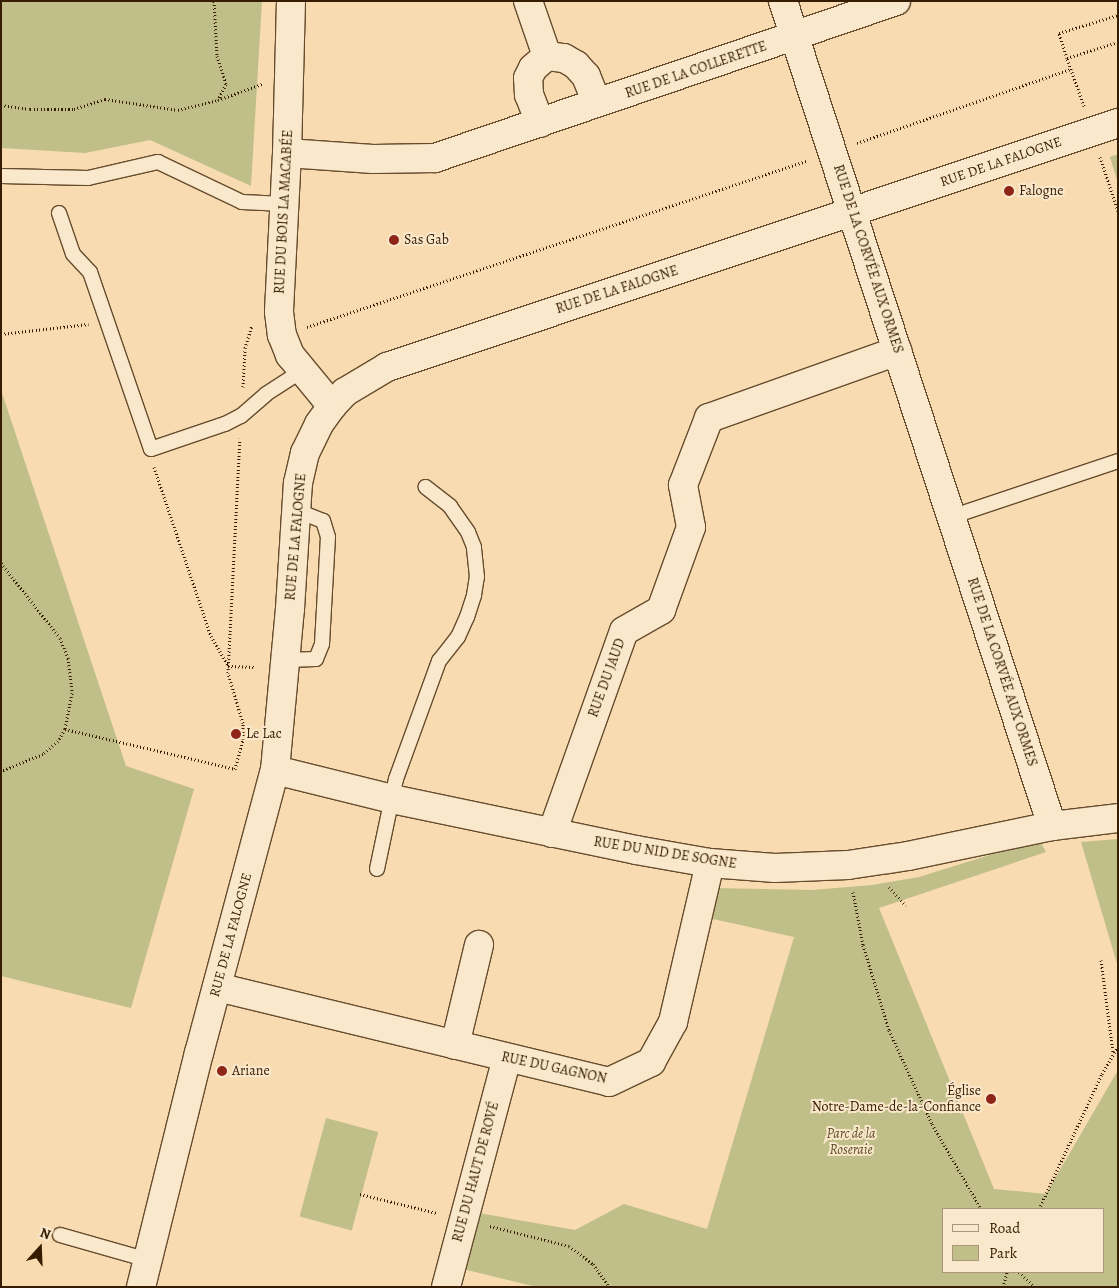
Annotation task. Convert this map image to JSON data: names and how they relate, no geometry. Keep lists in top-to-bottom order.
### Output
{
  "streets": {
    "street": [
      "RUE DE LA COLLERETTE",
      "RUE DE LA FALOGNE",
      "RUE DU BOIS LA MACABÉE",
      "RUE DE LA CORVÉE AUX ORMES",
      "RUE DU JAUD",
      "RUE DU NID DE SOGNE",
      "RUE DU GAGNON",
      "RUE DU HAUT DE ROVÉ"
    ]
  },
  "crossings": [
    ["RUE DE LA COLLERETTE", "RUE DU BOIS LA MACABÉE"],
    ["RUE DE LA COLLERETTE", "RUE DE LA CORVÉE AUX ORMES"],
    ["RUE DE LA FALOGNE", "RUE DU BOIS LA MACABÉE"],
    ["RUE DE LA FALOGNE", "RUE DE LA CORVÉE AUX ORMES"],
    ["RUE DE LA FALOGNE", "RUE DU NID DE SOGNE"],
    ["RUE DE LA FALOGNE", "RUE DU GAGNON"],
    ["RUE DE LA CORVÉE AUX ORMES", "RUE DU JAUD"],
    ["RUE DE LA CORVÉE AUX ORMES", "RUE DU NID DE SOGNE"],
    ["RUE DU JAUD", "RUE DU NID DE SOGNE"],
    ["RUE DU NID DE SOGNE", "RUE DU GAGNON"],
    ["RUE DU GAGNON", "RUE DU HAUT DE ROVÉ"]
  ],
  "parks": ["Parc de la Roseraie"],
  "places": [
    "Falogne",
    "Sas Gab",
    "Le Lac",
    "Ariane",
    "Église Notre-Dame-de-la-Confiance"
  ],
  "legend": ["Road", "Park"],
  "north": "top"
}
